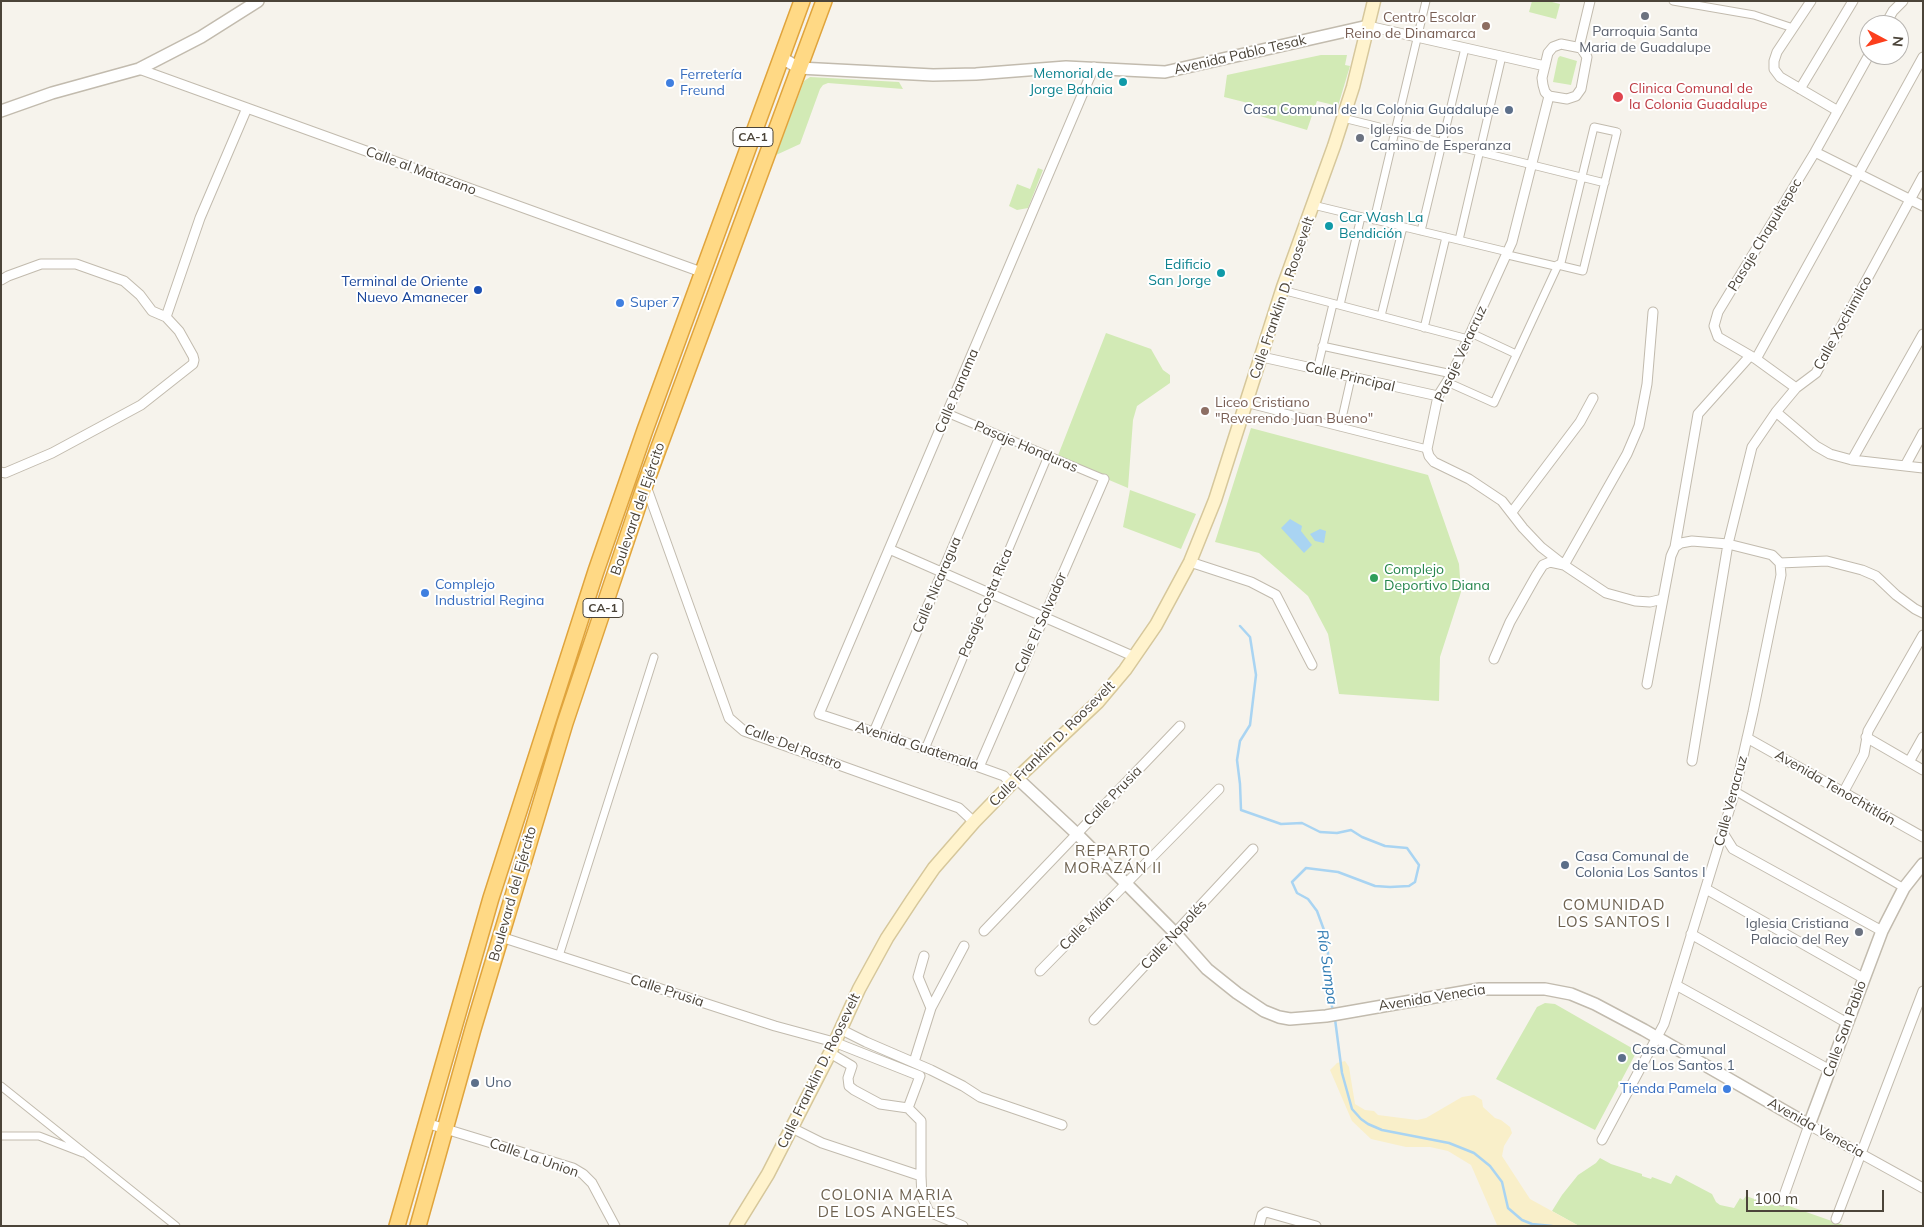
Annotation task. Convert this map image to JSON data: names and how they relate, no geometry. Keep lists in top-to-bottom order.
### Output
{
  "streets": {
    "highway": ["CA-1", "Boulevard del Ejército"],
    "main road": ["Calle Franklin D. Roosevelt"],
    "street": [
      "Avenida Pablo Tesak",
      "Calle al Matazano",
      "Pasaje Chapultepec",
      "Calle Xochimilco",
      "Pasaje Veracruz",
      "Calle Principal",
      "Calle Panama",
      "Pasaje Honduras",
      "Calle Nicaragua",
      "Pasaje Costa Rica",
      "Calle El Salvador",
      "Avenida Guatemala",
      "Calle Del Rastro",
      "Avenida Tenochtitlán",
      "Calle Prusia",
      "Calle Veracruz",
      "Calle Milán",
      "Calle Napolés",
      "Avenida Venecia",
      "Calle San Pablo",
      "Calle La Union"
    ]
  },
  "crossings": [
    ["Avenida Pablo Tesak", "Calle Franklin D. Roosevelt"],
    ["Avenida Pablo Tesak", "Pasaje Veracruz"],
    ["Avenida Pablo Tesak", "Calle Panama"],
    ["Avenida Pablo Tesak", "Boulevard del Ejército"],
    ["Calle al Matazano", "Boulevard del Ejército"],
    ["Pasaje Chapultepec", "Calle Xochimilco"],
    ["Calle Franklin D. Roosevelt", "Calle Principal"],
    ["Calle Franklin D. Roosevelt", "Avenida Guatemala"],
    ["Calle Franklin D. Roosevelt", "Calle Del Rastro"],
    ["Calle Franklin D. Roosevelt", "Calle Prusia"],
    ["Calle Franklin D. Roosevelt", "Avenida Venecia"],
    ["Pasaje Veracruz", "Calle Principal"],
    ["Calle Panama", "Pasaje Honduras"],
    ["Calle Panama", "Avenida Guatemala"],
    ["Pasaje Honduras", "Calle Nicaragua"],
    ["Pasaje Honduras", "Pasaje Costa Rica"],
    ["Pasaje Honduras", "Calle El Salvador"],
    ["Boulevard del Ejército", "Calle Del Rastro"],
    ["Boulevard del Ejército", "Calle Prusia"],
    ["Boulevard del Ejército", "Calle La Union"],
    ["Calle Nicaragua", "Avenida Guatemala"],
    ["Pasaje Costa Rica", "Avenida Guatemala"],
    ["Calle El Salvador", "Avenida Guatemala"],
    ["Avenida Guatemala", "Avenida Venecia"],
    ["Avenida Tenochtitlán", "Calle Veracruz"],
    ["Calle Prusia", "Avenida Venecia"],
    ["Calle Veracruz", "Avenida Venecia"],
    ["Calle Milán", "Avenida Venecia"],
    ["Calle Napolés", "Avenida Venecia"],
    ["Avenida Venecia", "Calle San Pablo"]
  ],
  "districts": ["REPARTO MORAZÁN II", "COMUNIDAD LOS SANTOS I", "COLONIA MARIA DE LOS ANGELES"],
  "water": ["Río Sumpa"],
  "places": [
    "Parroquia Santa Maria de Guadalupe",
    "Centro Escolar Reino de Dinamarca",
    "Memorial de Jorge Bahaia",
    "Ferretería Freund",
    "Clinica Comunal de la Colonia Guadalupe",
    "Casa Comunal de la Colonia Guadalupe",
    "Iglesia de Dios Camino de Esperanza",
    "Car Wash La Bendición",
    "Edificio San Jorge",
    "Terminal de Oriente Nuevo Amanecer",
    "Super 7",
    "Liceo Cristiano \"Reverendo Juan Bueno\"",
    "Complejo Deportivo Diana",
    "Complejo Industrial Regina",
    "Casa Comunal de Colonia Los Santos I",
    "Iglesia Cristiana Palacio del Rey",
    "Casa Comunal de Los Santos 1",
    "Uno",
    "Tienda Pamela"
  ],
  "scale_bar": "100 m",
  "north": "right"
}
